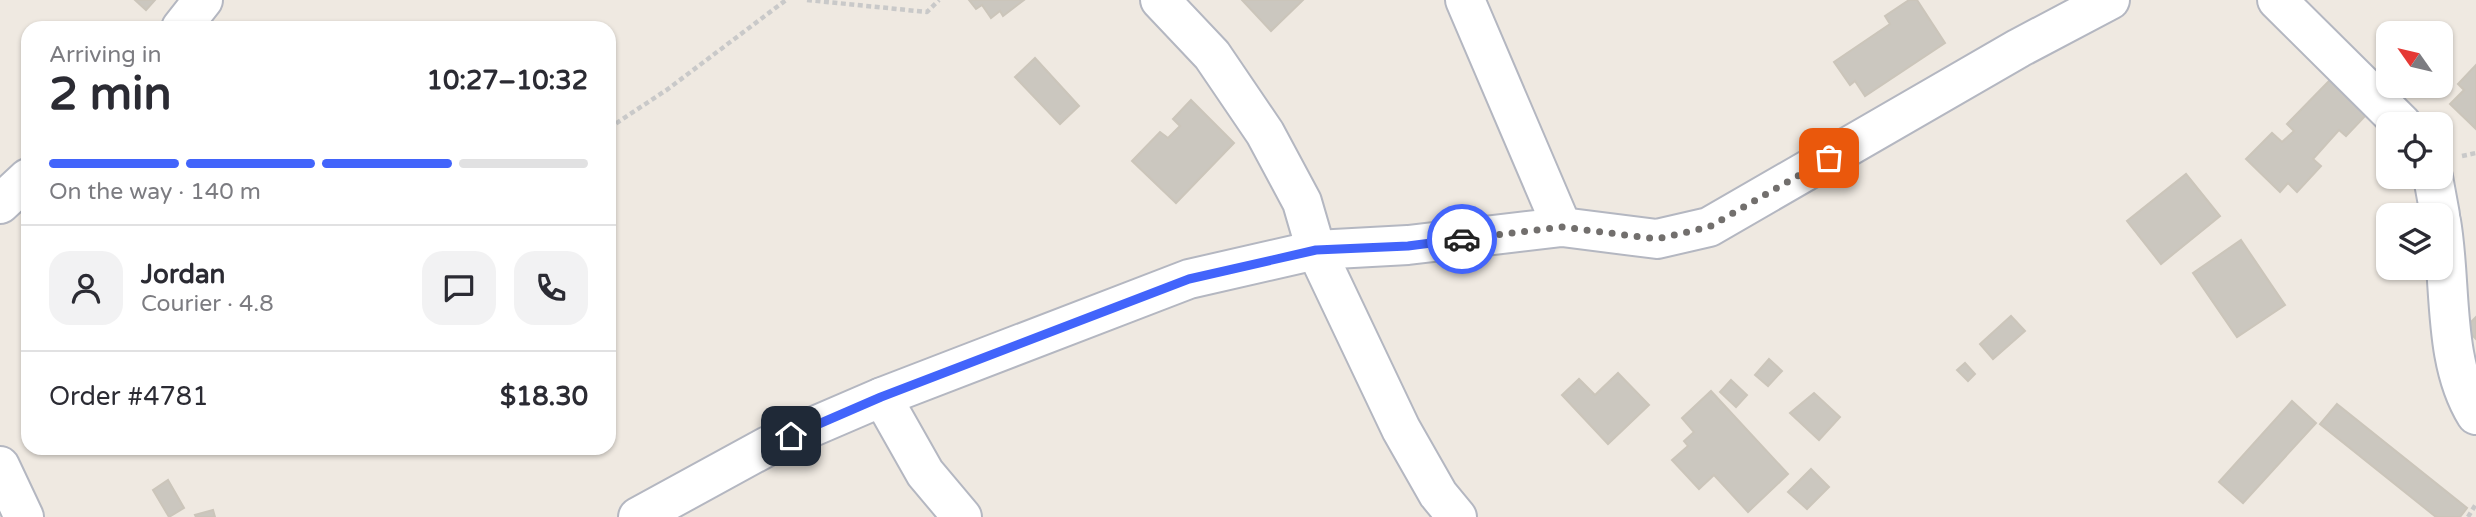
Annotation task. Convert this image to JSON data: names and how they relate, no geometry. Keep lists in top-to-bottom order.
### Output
{
  "north": "top left",
  "page": {
    "heading": ["2 min", "Arriving in", "10:27–10:32"],
    "panel": [
      "Jordan",
      "Courier · 4.8",
      "Order #4781",
      "$18.30"
    ],
    "bar": "On the way · 140 m"
  }
}
